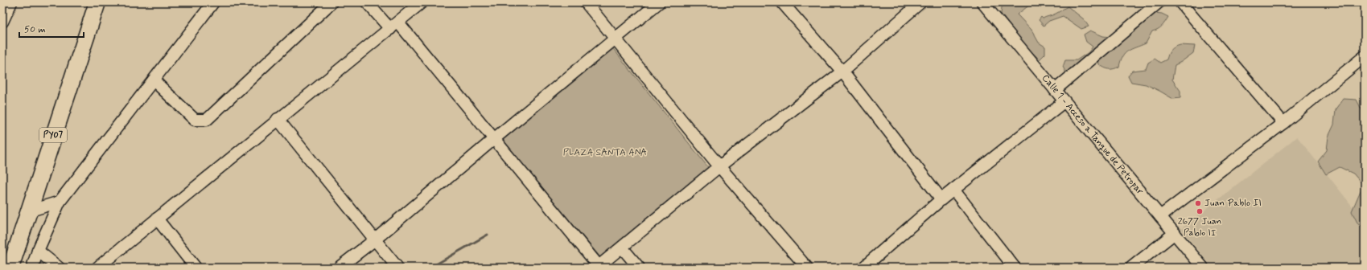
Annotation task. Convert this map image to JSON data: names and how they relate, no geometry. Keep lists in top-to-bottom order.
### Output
{
  "streets": {
    "highway": ["PY07"],
    "street": ["Calle 1 - Acceso a Tanque de Petropar"]
  },
  "parks": ["PLAZA SANTA ANA"],
  "places": ["Juan Pablo II", "2677 Juan Pablo II"],
  "scale_bar": "50 m"
}
